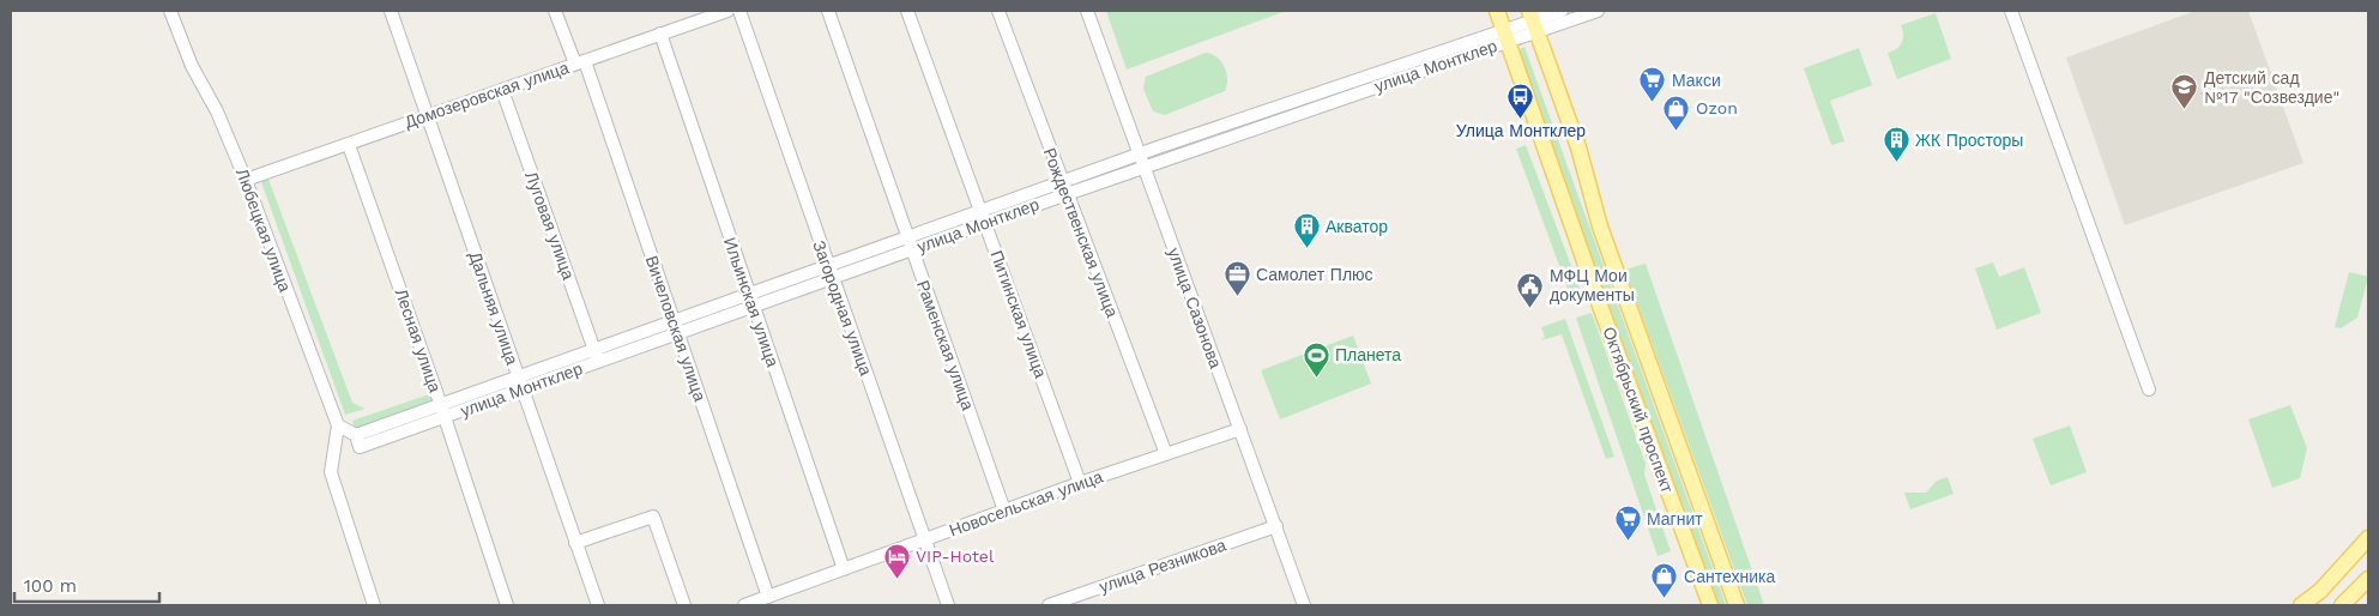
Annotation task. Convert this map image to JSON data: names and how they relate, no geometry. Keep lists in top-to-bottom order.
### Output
{
  "streets": {
    "main road": ["Октябрьский проспект"],
    "street": [
      "улица Монтклер",
      "Домозеровская улица",
      "Луговая улица",
      "Любецкая улица",
      "Рождественская улица",
      "Ильинская улица",
      "Дальняя улица",
      "Загородная улица",
      "улица Сазонова",
      "Питинская улица",
      "Вичеловская улица",
      "Лесная улица",
      "Раменская улица",
      "Новосельская улица",
      "улица Резникова"
    ]
  },
  "crossings": [
    ["улица Монтклер", "Луговая улица"],
    ["улица Монтклер", "Рождественская улица"],
    ["улица Монтклер", "Ильинская улица"],
    ["улица Монтклер", "Дальняя улица"],
    ["улица Монтклер", "Загородная улица"],
    ["улица Монтклер", "улица Сазонова"],
    ["улица Монтклер", "Питинская улица"],
    ["улица Монтклер", "Вичеловская улица"],
    ["улица Монтклер", "Лесная улица"],
    ["улица Монтклер", "Раменская улица"],
    ["улица Монтклер", "Октябрьский проспект"],
    ["Домозеровская улица", "Луговая улица"],
    ["Домозеровская улица", "Любецкая улица"],
    ["Домозеровская улица", "Ильинская улица"],
    ["Домозеровская улица", "Дальняя улица"],
    ["Домозеровская улица", "Вичеловская улица"],
    ["Домозеровская улица", "Лесная улица"],
    ["Рождественская улица", "Новосельская улица"],
    ["Ильинская улица", "Новосельская улица"],
    ["Загородная улица", "Новосельская улица"],
    ["улица Сазонова", "Новосельская улица"],
    ["улица Сазонова", "улица Резникова"],
    ["Питинская улица", "Новосельская улица"],
    ["Вичеловская улица", "Новосельская улица"],
    ["Раменская улица", "Новосельская улица"]
  ],
  "places": {
    "supermarket": ["Макси", "Магнит"],
    "school or university": ["Детский сад №17 \"Созвездие\""],
    "bus stop": ["Улица Монтклер"],
    "shop": ["Ozon", "Сантехника"],
    "building": ["ЖК Просторы", "Акватор"],
    "office": ["Самолет Плюс"],
    "public building": ["МФЦ Мои документы"],
    "sports": ["Планета"],
    "hotel": ["VIP-Hotel"]
  },
  "scale_bar": "100 m"
}
